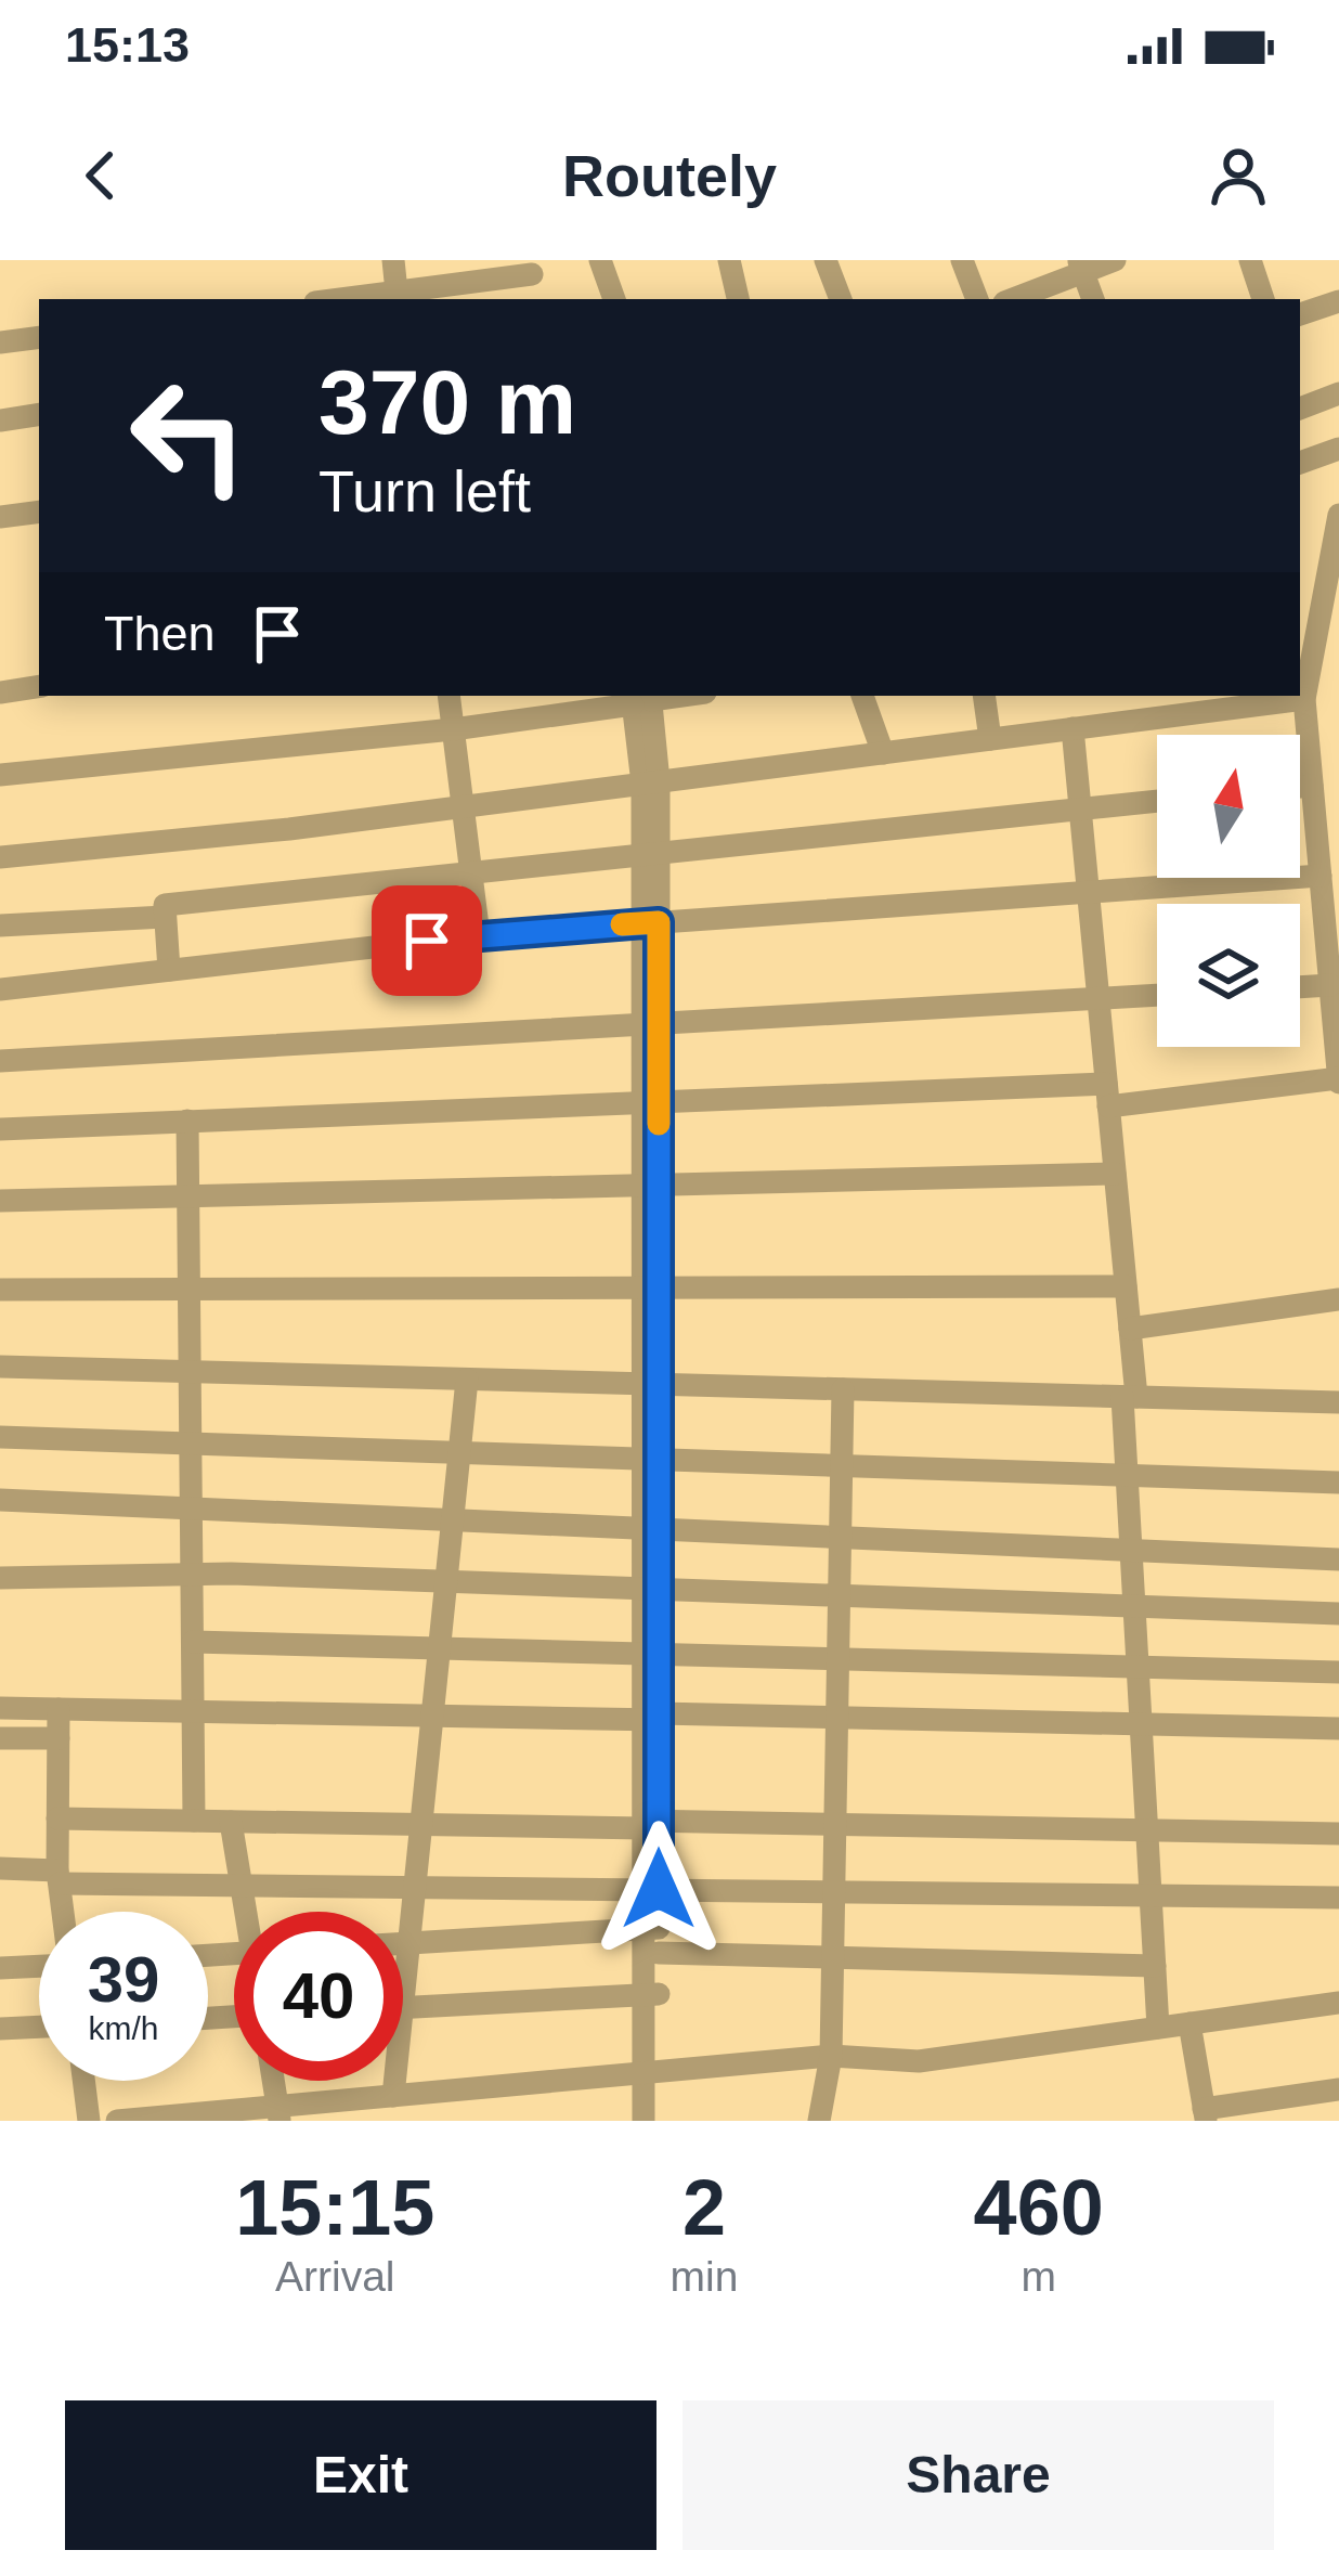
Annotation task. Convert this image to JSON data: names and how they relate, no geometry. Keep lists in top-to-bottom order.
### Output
{
  "north": "top",
  "page": {
    "status": "15:13",
    "header": "Routely",
    "turn": ["370 m", "Turn left"],
    "then": "Then",
    "speed": "39 km/h",
    "limit": "40",
    "eta": [
      "15:15",
      "Arrival",
      "2",
      "min",
      "460",
      "m"
    ],
    "buttons": ["Exit", "Share"]
  }
}
